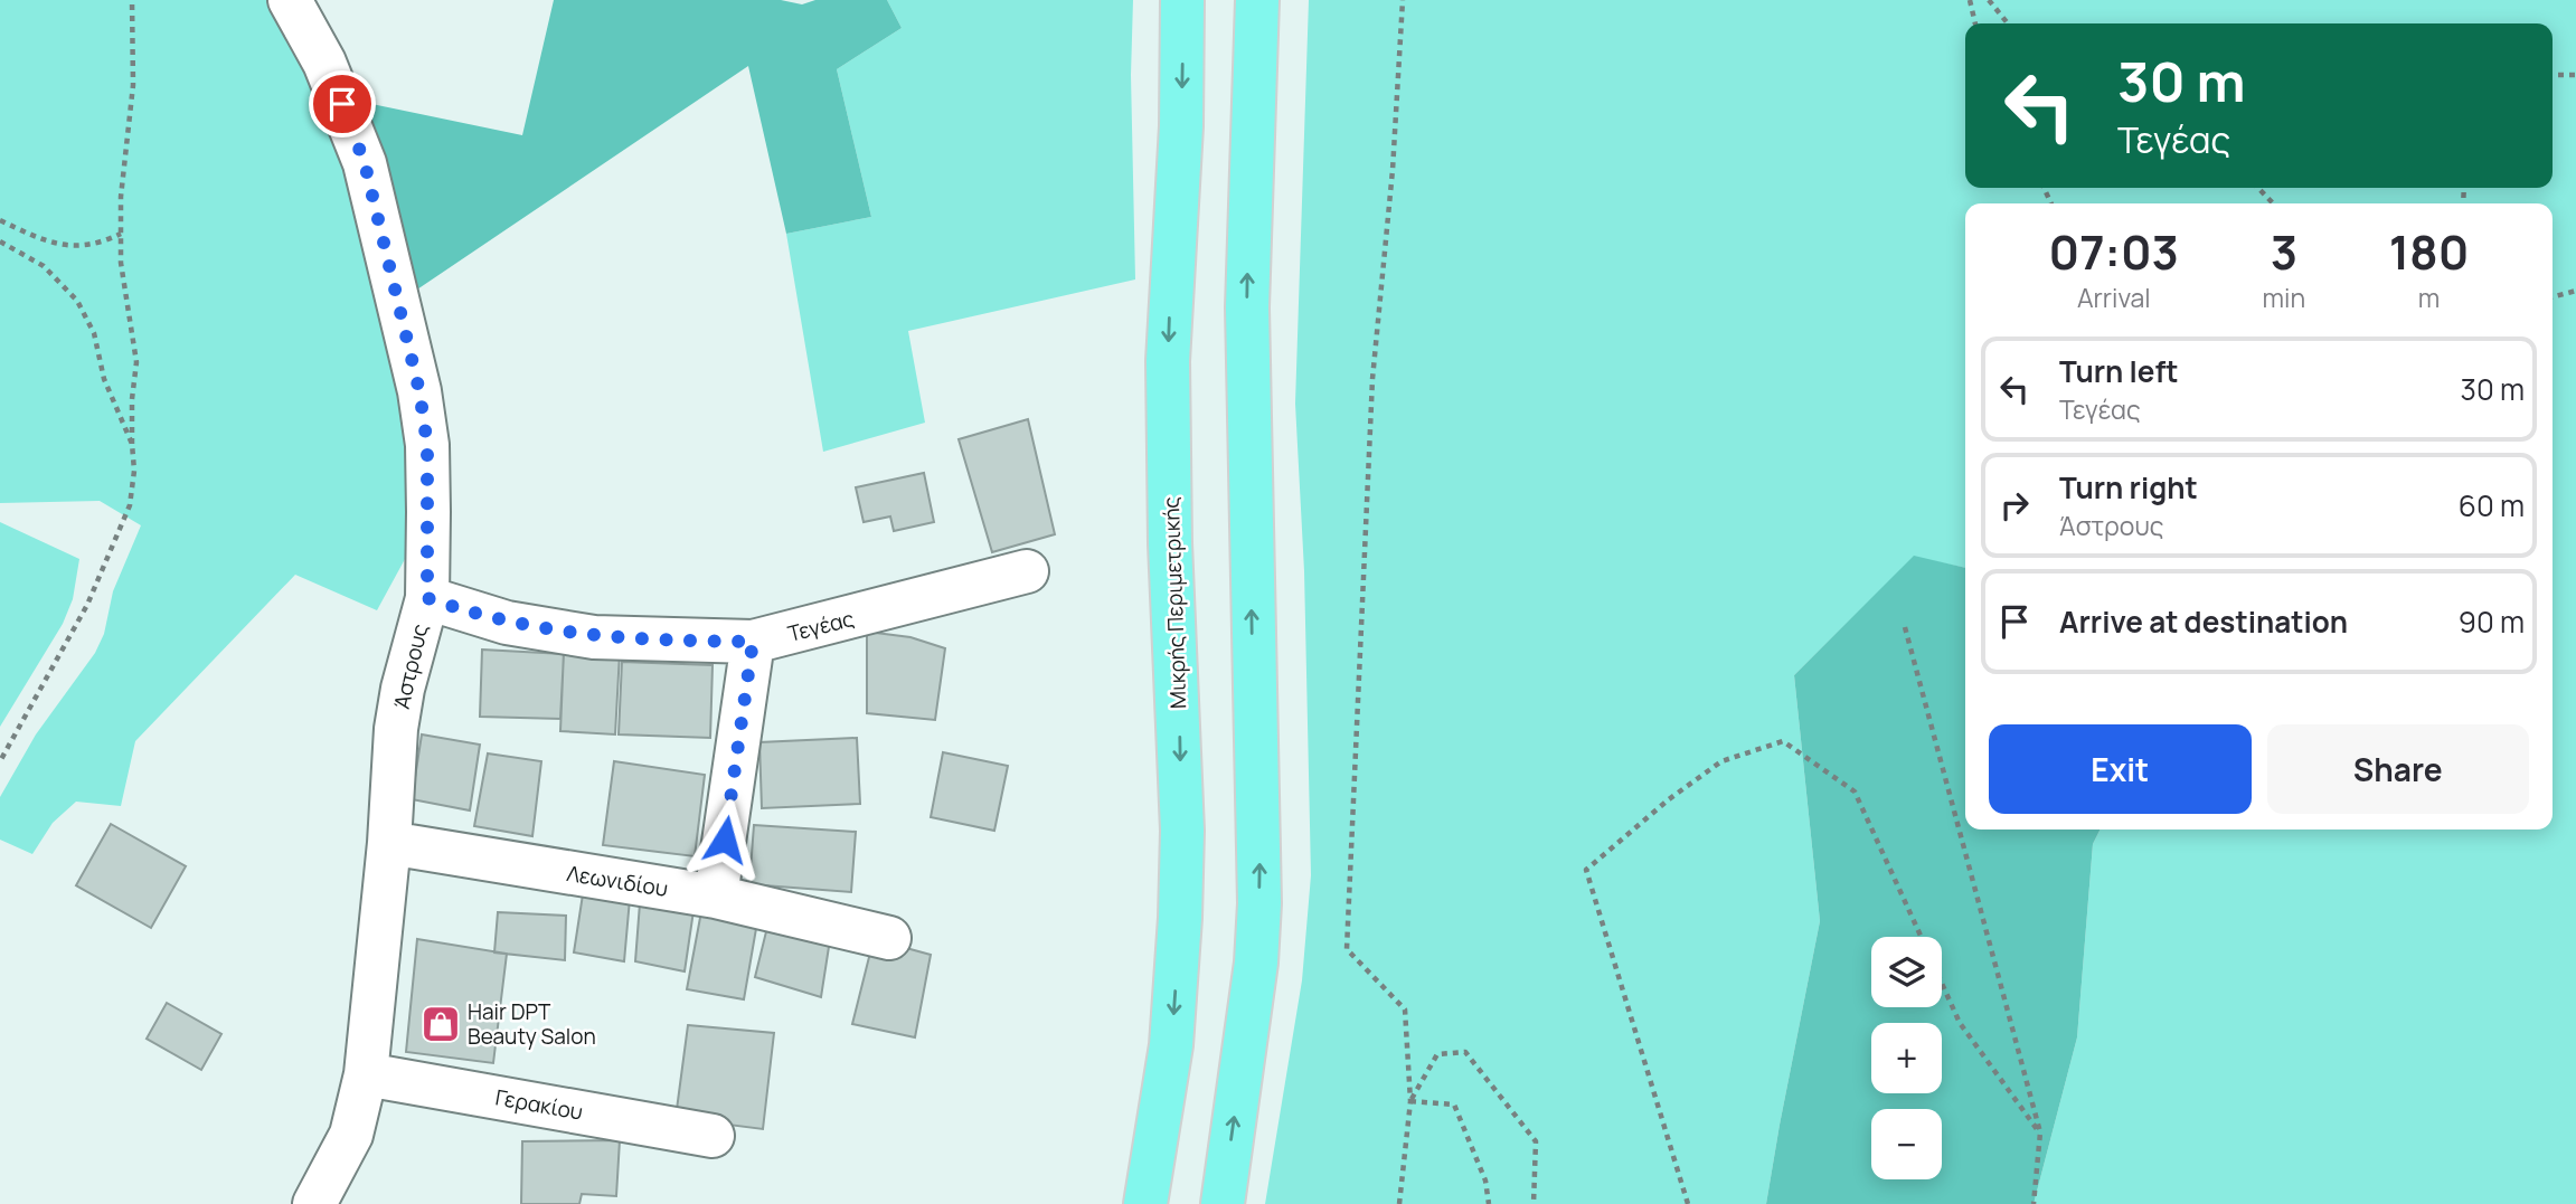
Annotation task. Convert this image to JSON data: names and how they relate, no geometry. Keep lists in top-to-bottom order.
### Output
{
  "streets": {
    "main road": ["Μικρής Περιμετρικής"],
    "street": [
      "Τεγέας",
      "Άστρους",
      "Λεωνιδίου",
      "Γερακίου"
    ]
  },
  "crossings": [
    ["Τεγέας", "Άστρους"],
    ["Άστρους", "Λεωνιδίου"],
    ["Άστρους", "Γερακίου"]
  ],
  "places": {
    "shop": ["Hair DPT Beauty Salon"]
  },
  "page": {
    "turn": ["30 m", "Τεγέας"],
    "eta": [
      "07:03",
      "Arrival",
      "3",
      "min",
      "180",
      "m"
    ],
    "list": [
      {
        "name": "Turn left",
        "note": "Τεγέας",
        "value": "30 m"
      },
      {
        "name": "Turn right",
        "note": "Άστρους",
        "value": "60 m"
      },
      {
        "name": "Arrive at destination",
        "value": "90 m"
      }
    ],
    "buttons": ["Exit", "Share"],
    "map_buttons": ["+", "−"]
  }
}
